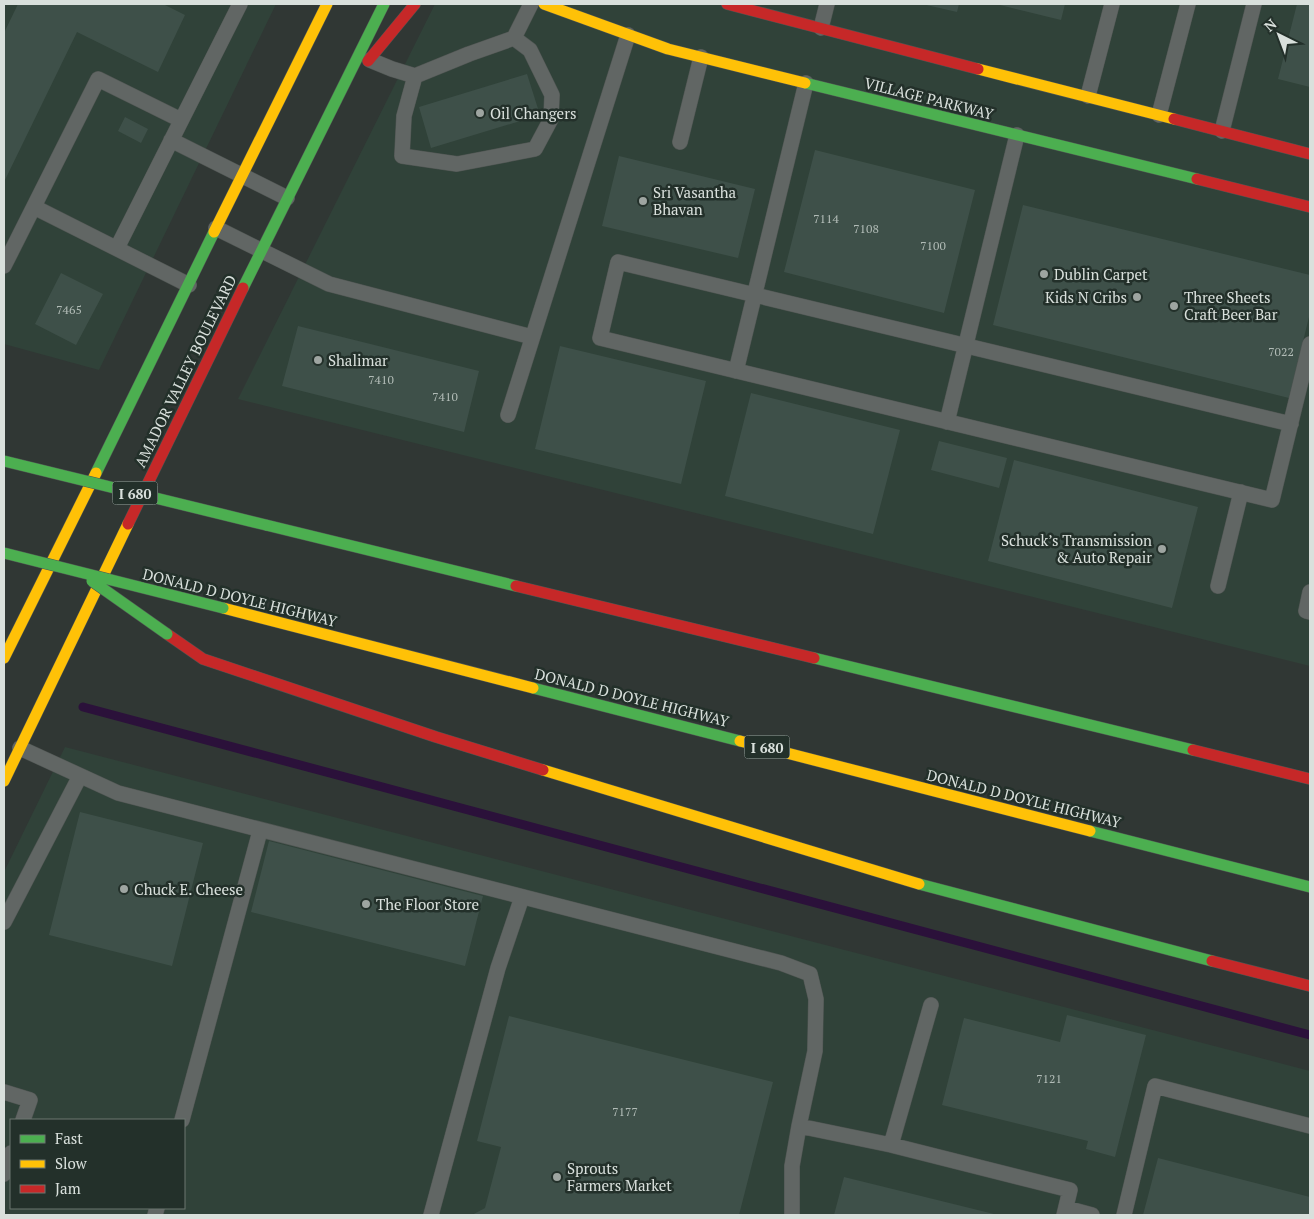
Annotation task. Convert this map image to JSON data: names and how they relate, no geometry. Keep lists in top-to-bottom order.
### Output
{
  "streets": {
    "main road": [
      "VILLAGE PARKWAY",
      "AMADOR VALLEY BOULEVARD",
      "I 680",
      "DONALD D DOYLE HIGHWAY"
    ]
  },
  "places": [
    "Oil Changers",
    "Sri Vasantha Bhavan",
    "Dublin Carpet",
    "Kids N Cribs",
    "Three Sheets Craft Beer Bar",
    "Shalimar",
    "Schuck’s Transmission & Auto Repair",
    "Chuck E. Cheese",
    "The Floor Store",
    "Sprouts Farmers Market"
  ],
  "house_numbers": [
    "7114",
    "7108",
    "7100",
    "7465",
    "7022",
    "7410",
    "7410",
    "7121",
    "7177"
  ],
  "legend": ["Fast", "Slow", "Jam"],
  "north": "top left"
}
